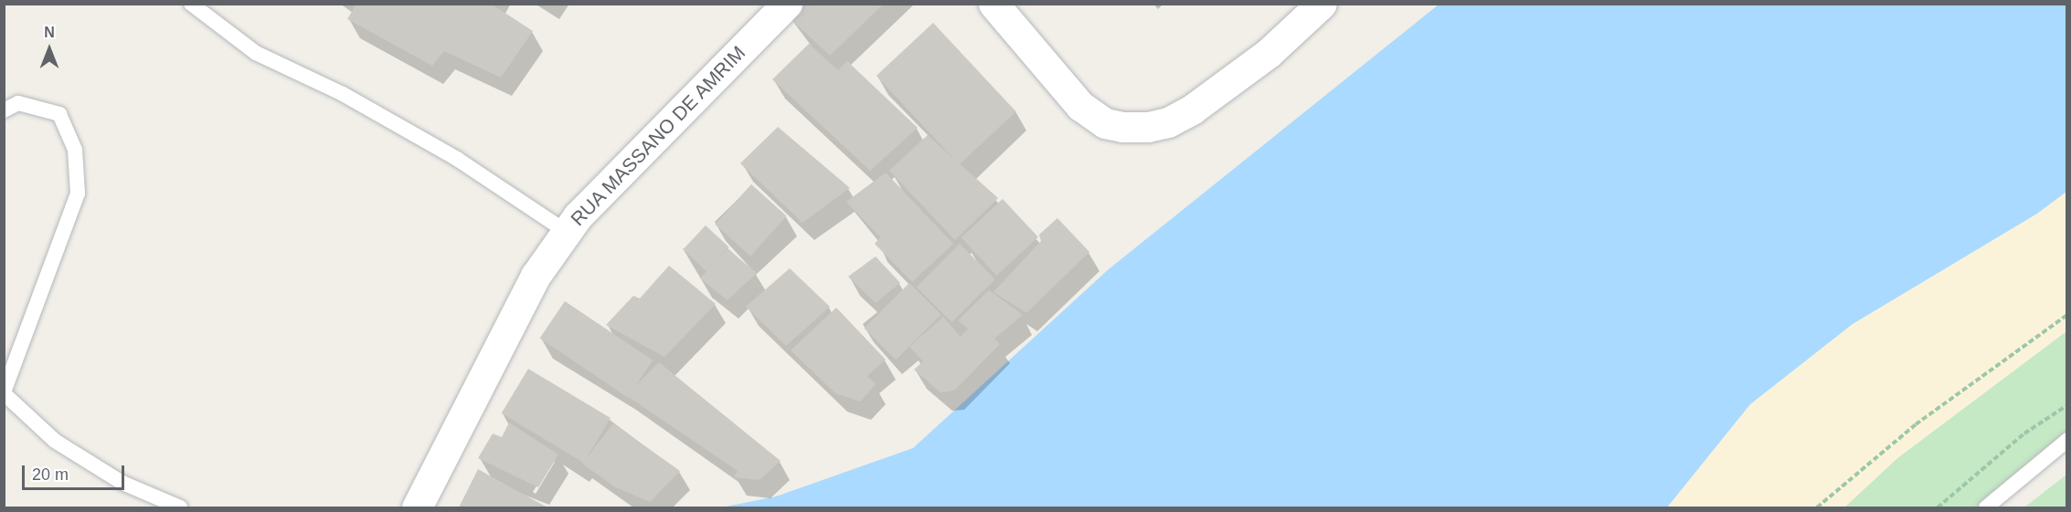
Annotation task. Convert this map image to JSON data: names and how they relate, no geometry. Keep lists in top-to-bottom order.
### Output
{
  "streets": {
    "street": ["RUA MASSANO DE AMRIM"]
  },
  "scale_bar": "20 m",
  "north": "top"
}
